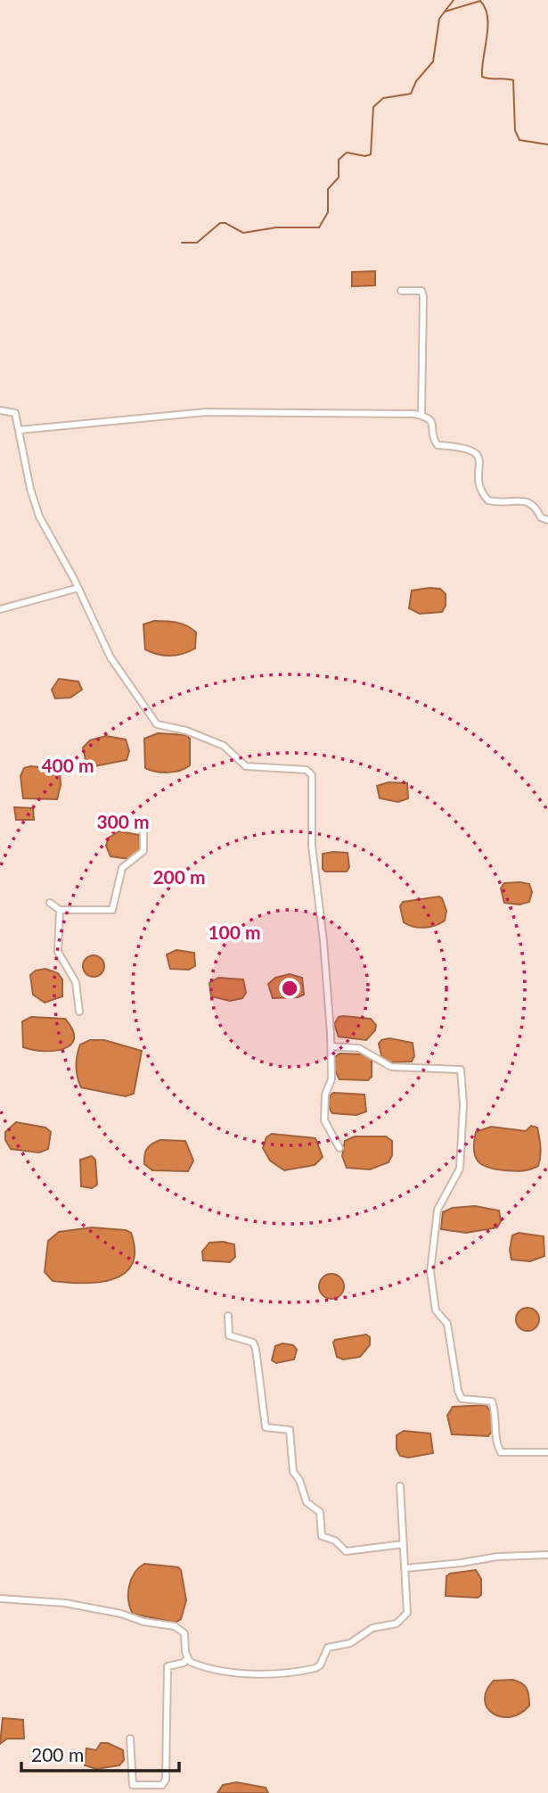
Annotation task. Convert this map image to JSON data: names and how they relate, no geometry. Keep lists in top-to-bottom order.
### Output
{
  "scale_bar": "200 m",
  "rings": [
    "400 m",
    "300 m",
    "200 m",
    "100 m"
  ]
}
